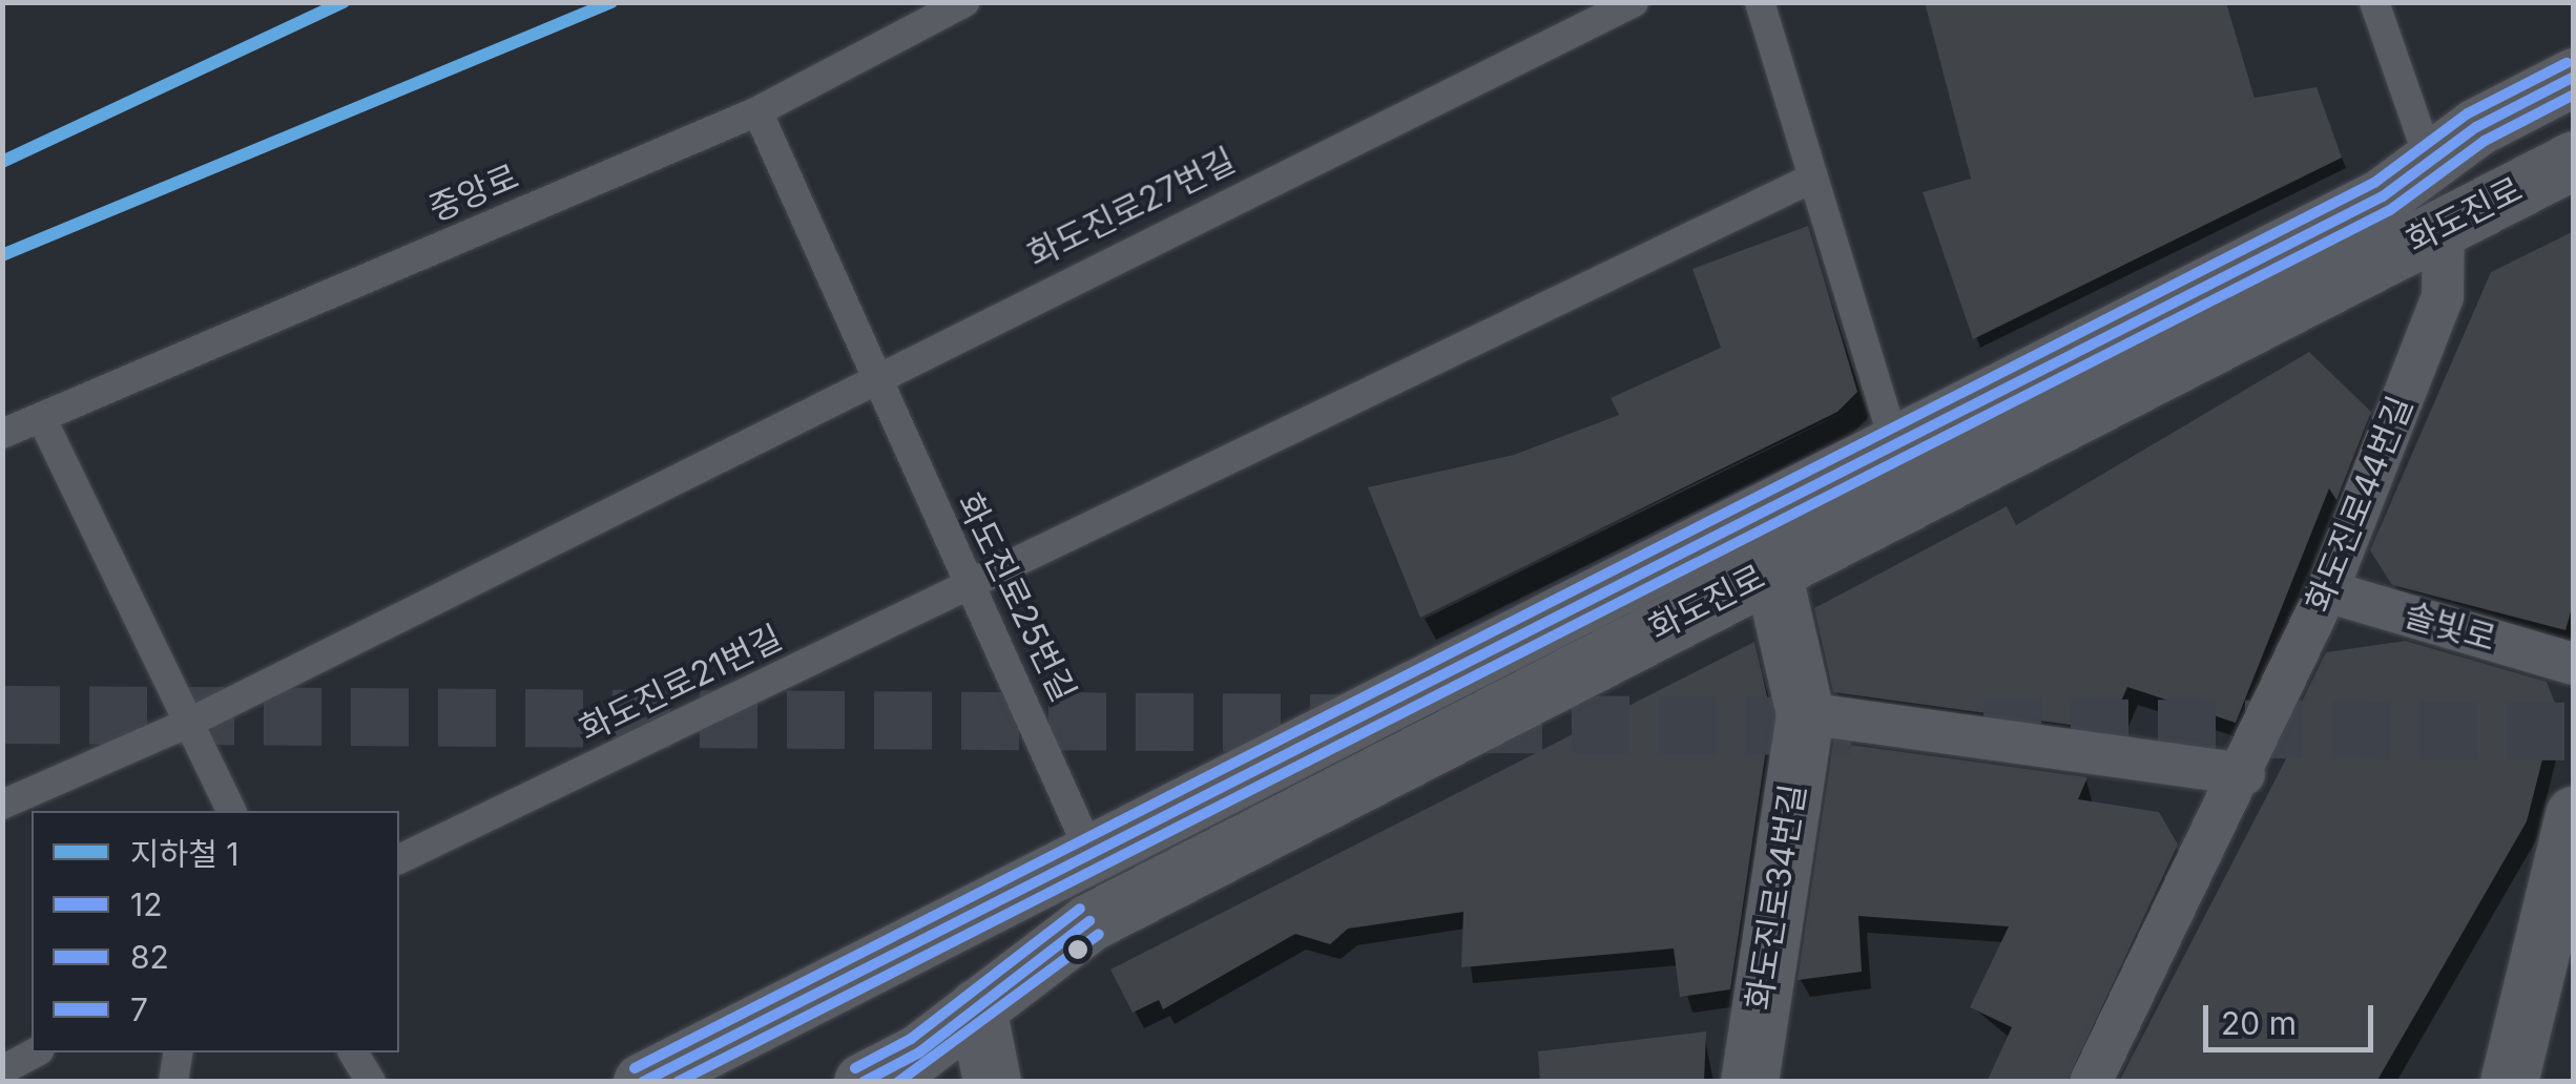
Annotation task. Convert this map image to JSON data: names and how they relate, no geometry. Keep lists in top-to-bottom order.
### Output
{
  "streets": {
    "street": [
      "화도진로",
      "화도진로44번길",
      "솔빛로",
      "화도진로34번길"
    ],
    "lane": [
      "중앙로",
      "화도진로27번길",
      "화도진로25번길",
      "화도진로21번길"
    ]
  },
  "crossings": [
    ["중앙로", "화도진로25번길"],
    ["화도진로27번길", "화도진로25번길"],
    ["화도진로", "화도진로44번길"],
    ["화도진로", "화도진로25번길"],
    ["화도진로", "화도진로34번길"],
    ["화도진로44번길", "솔빛로"],
    ["화도진로25번길", "화도진로21번길"]
  ],
  "lines": [
    "metro line 1",
    "transit line 7",
    "transit line 12",
    "transit line 82"
  ],
  "legend": [
    "지하철 1",
    "12",
    "82",
    "7"
  ],
  "scale_bar": "20 m"
}
